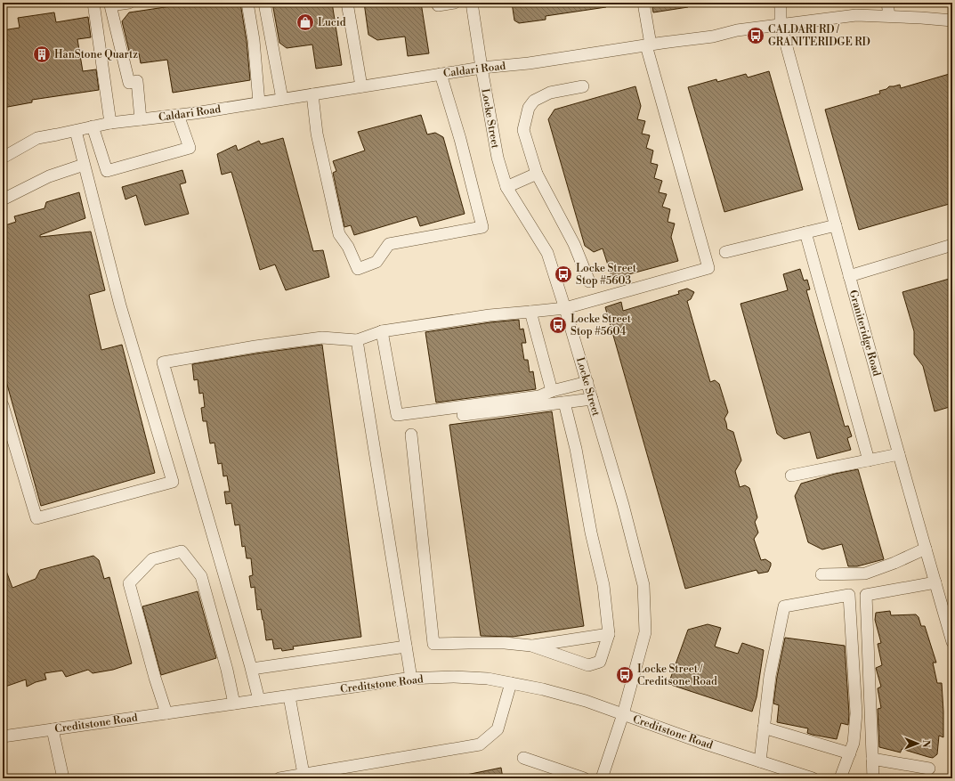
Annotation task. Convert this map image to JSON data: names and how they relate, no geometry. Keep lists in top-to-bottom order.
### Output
{
  "streets": {
    "street": [
      "Caldari Road",
      "Locke Street",
      "Graniteridge Road",
      "Creditstone Road"
    ]
  },
  "crossings": [
    ["Caldari Road", "Locke Street"],
    ["Caldari Road", "Graniteridge Road"],
    ["Locke Street", "Creditstone Road"]
  ],
  "places": {
    "shop": ["Lucid"],
    "bus stop": [
      "CALDARI RD / GRANITERIDGE RD",
      "Locke Street Stop #5603",
      "Locke Street Stop #5604",
      "Locke Street / Creditsone Road"
    ],
    "building": ["HanStone Quartz"]
  },
  "north": "right"
}
